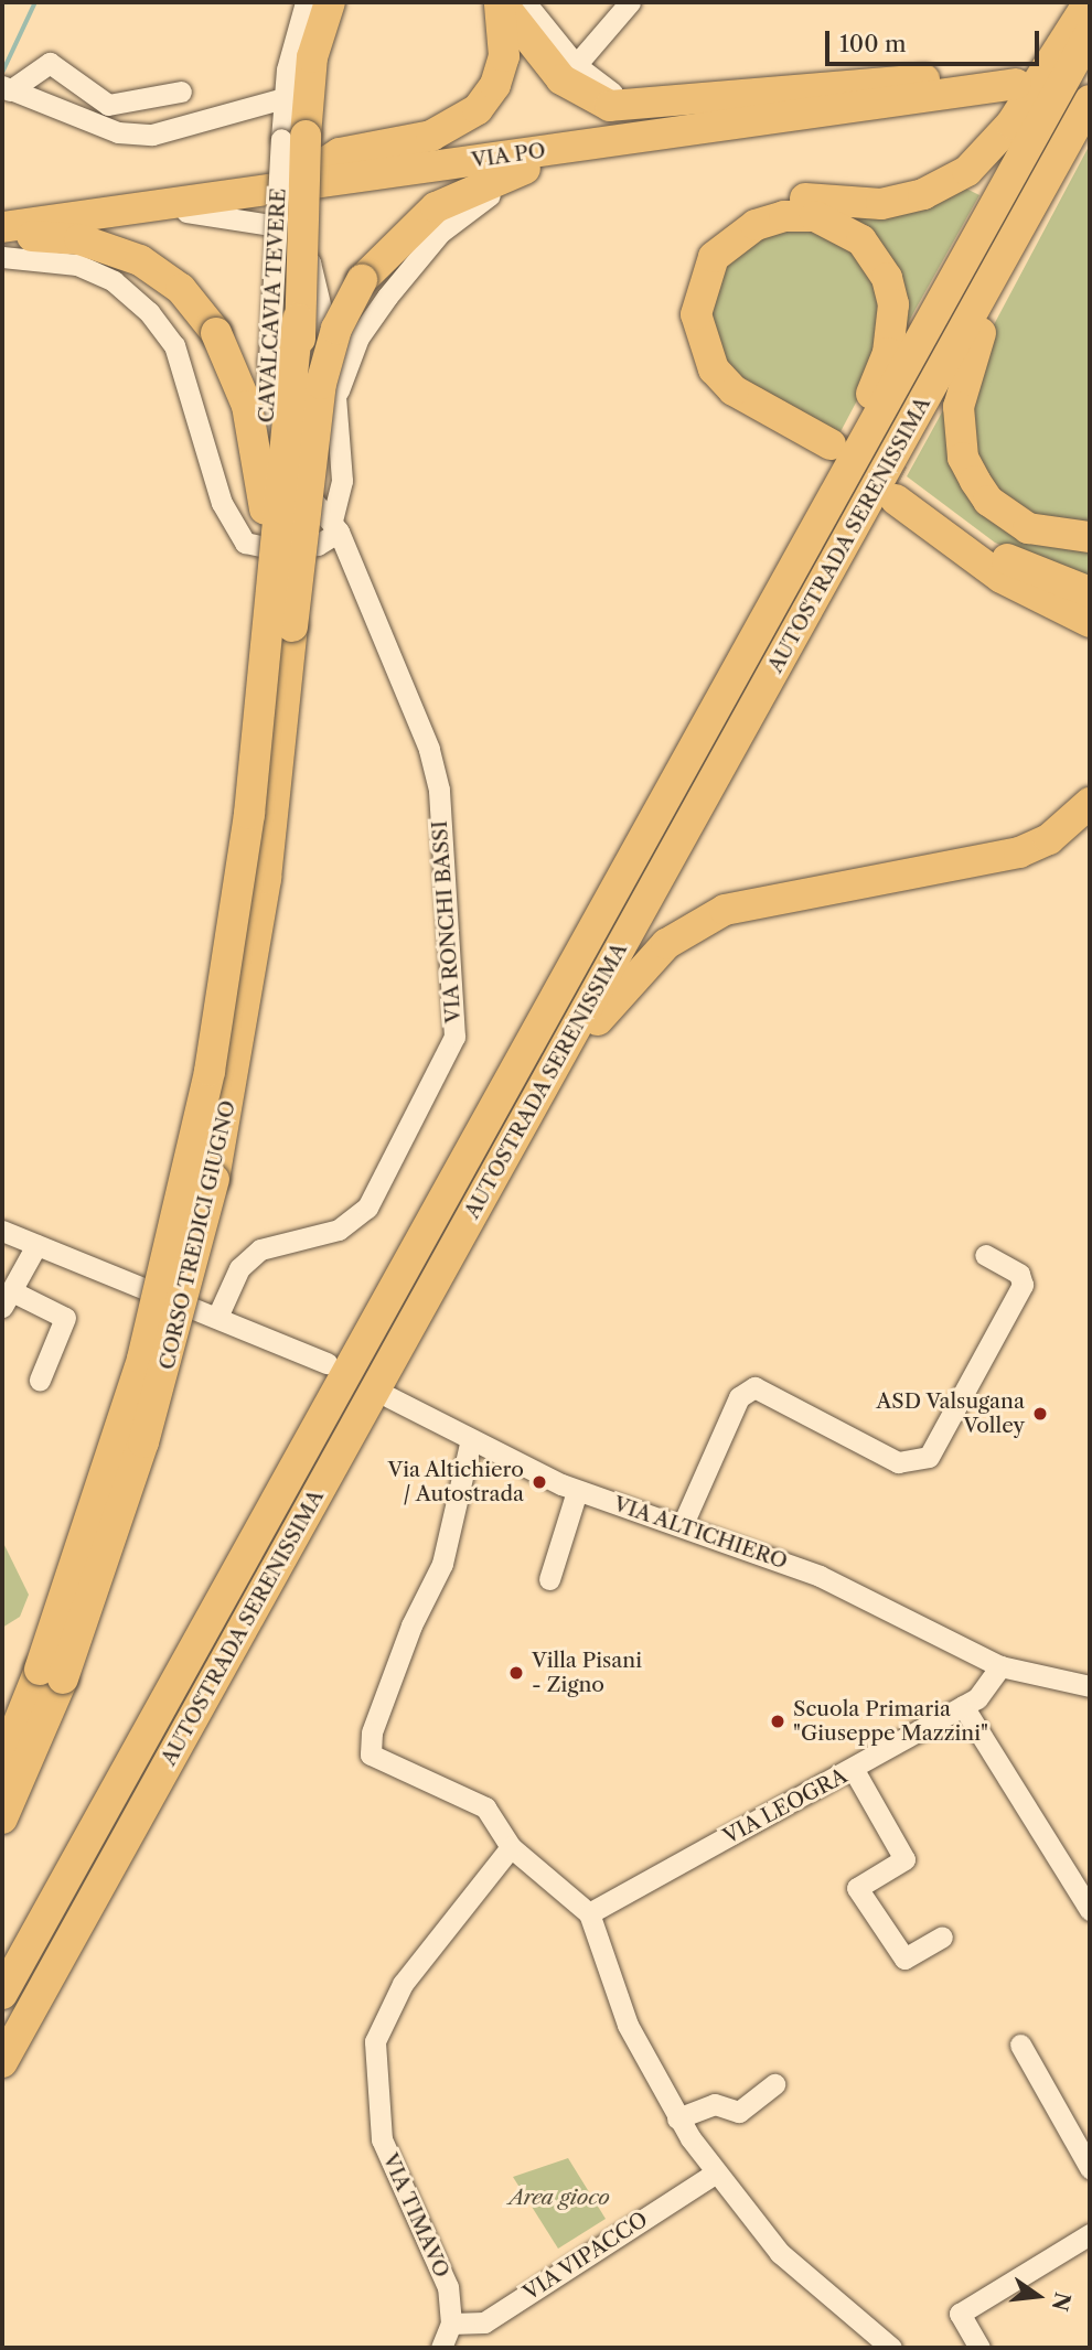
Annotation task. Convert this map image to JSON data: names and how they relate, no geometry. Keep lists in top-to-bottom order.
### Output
{
  "streets": {
    "highway": ["VIA PO", "AUTOSTRADA SERENISSIMA", "CORSO TREDICI GIUGNO"],
    "street": [
      "CAVALCAVIA TEVERE",
      "VIA RONCHI BASSI",
      "VIA ALTICHIERO",
      "VIA LEOGRA",
      "VIA TIMAVO",
      "VIA VIPACCO"
    ]
  },
  "crossings": [
    ["CAVALCAVIA TEVERE", "VIA RONCHI BASSI"],
    ["VIA ALTICHIERO", "VIA LEOGRA"],
    ["VIA TIMAVO", "VIA VIPACCO"]
  ],
  "parks": ["Area gioco"],
  "places": [
    "ASD Valsugana Volley",
    "Via Altichiero / Autostrada",
    "Villa Pisani - Zigno",
    "Scuola Primaria \"Giuseppe Mazzini\""
  ],
  "scale_bar": "100 m",
  "north": "right"
}
